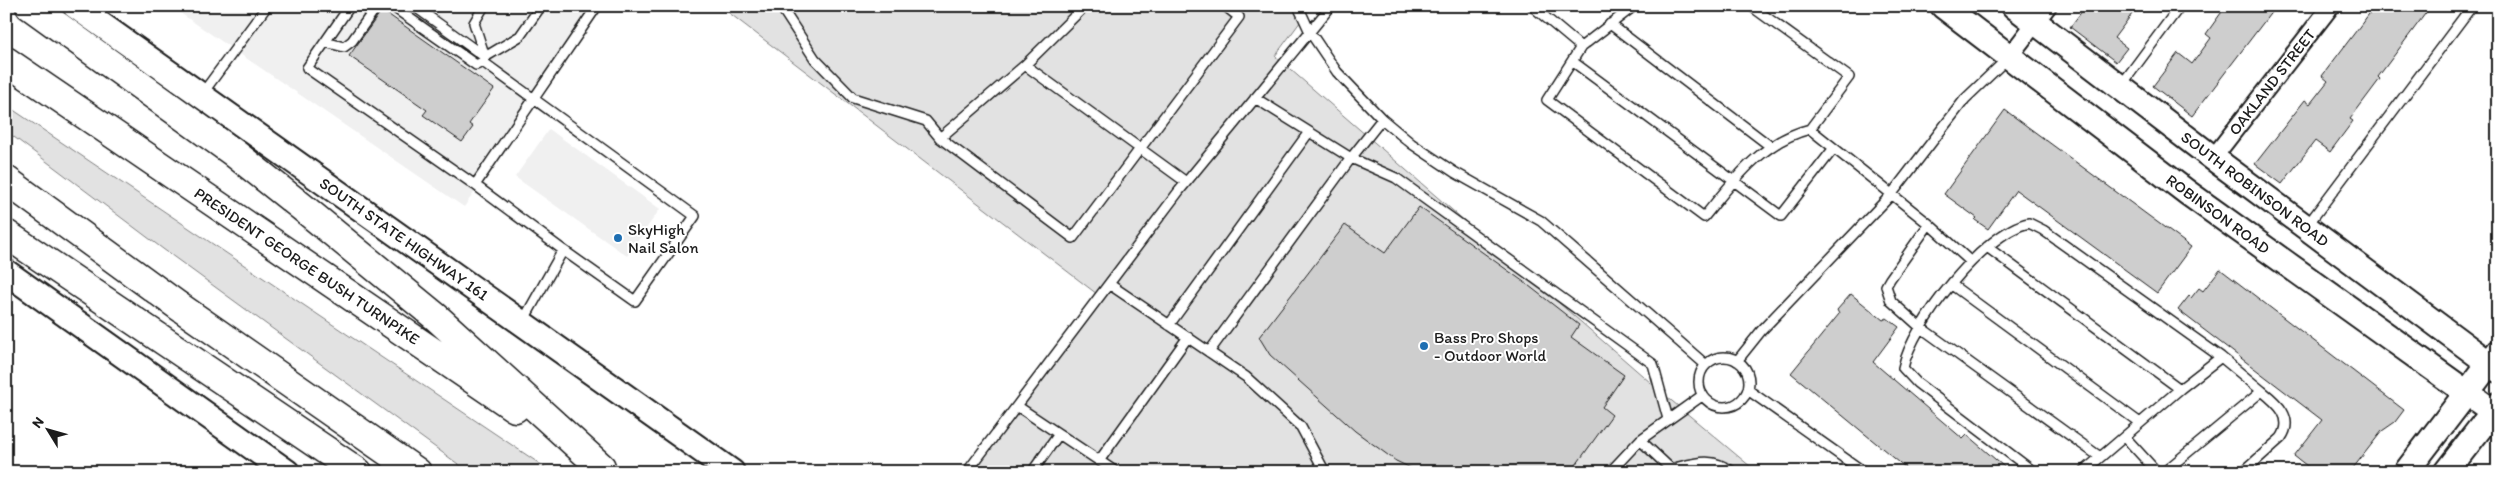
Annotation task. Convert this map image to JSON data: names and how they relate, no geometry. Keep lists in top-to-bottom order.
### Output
{
  "streets": {
    "highway": ["PRESIDENT GEORGE BUSH TURNPIKE"],
    "street": [
      "OAKLAND STREET",
      "SOUTH ROBINSON ROAD",
      "ROBINSON ROAD",
      "SOUTH STATE HIGHWAY 161"
    ]
  },
  "crossings": [
    ["OAKLAND STREET", "SOUTH ROBINSON ROAD"]
  ],
  "places": ["SkyHigh Nail Salon", "Bass Pro Shops - Outdoor World"],
  "north": "top left"
}
